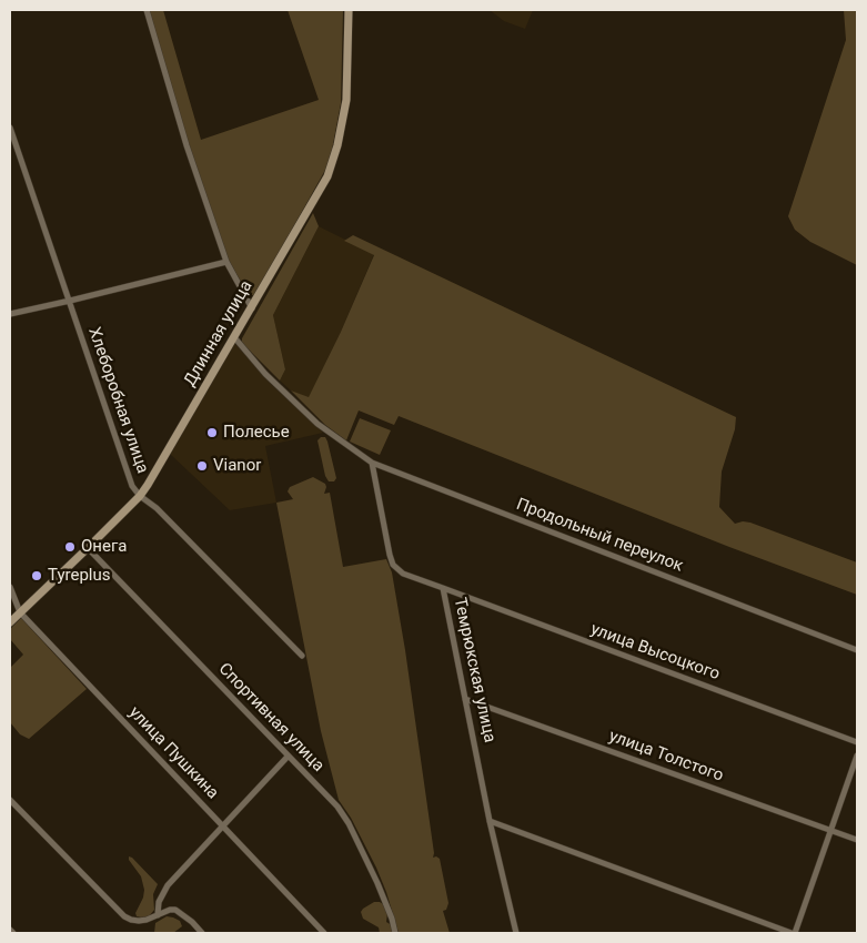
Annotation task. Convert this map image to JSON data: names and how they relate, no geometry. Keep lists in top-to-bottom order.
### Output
{
  "streets": {
    "street": [
      "Длинная улица",
      "Хлеборобная улица",
      "Продольный переулок",
      "улица Высоцкого",
      "Темрюкская улица",
      "Спортивная улица",
      "улица Пушкина",
      "улица Толстого"
    ]
  },
  "crossings": [
    ["Длинная улица", "Хлеборобная улица"],
    ["Длинная улица", "Спортивная улица"],
    ["Длинная улица", "улица Пушкина"],
    ["Продольный переулок", "Темрюкская улица"],
    ["улица Высоцкого", "Темрюкская улица"],
    ["Темрюкская улица", "улица Толстого"]
  ],
  "places": [
    "Полесье",
    "Vianor",
    "Онега",
    "Tyreplus"
  ]
}
